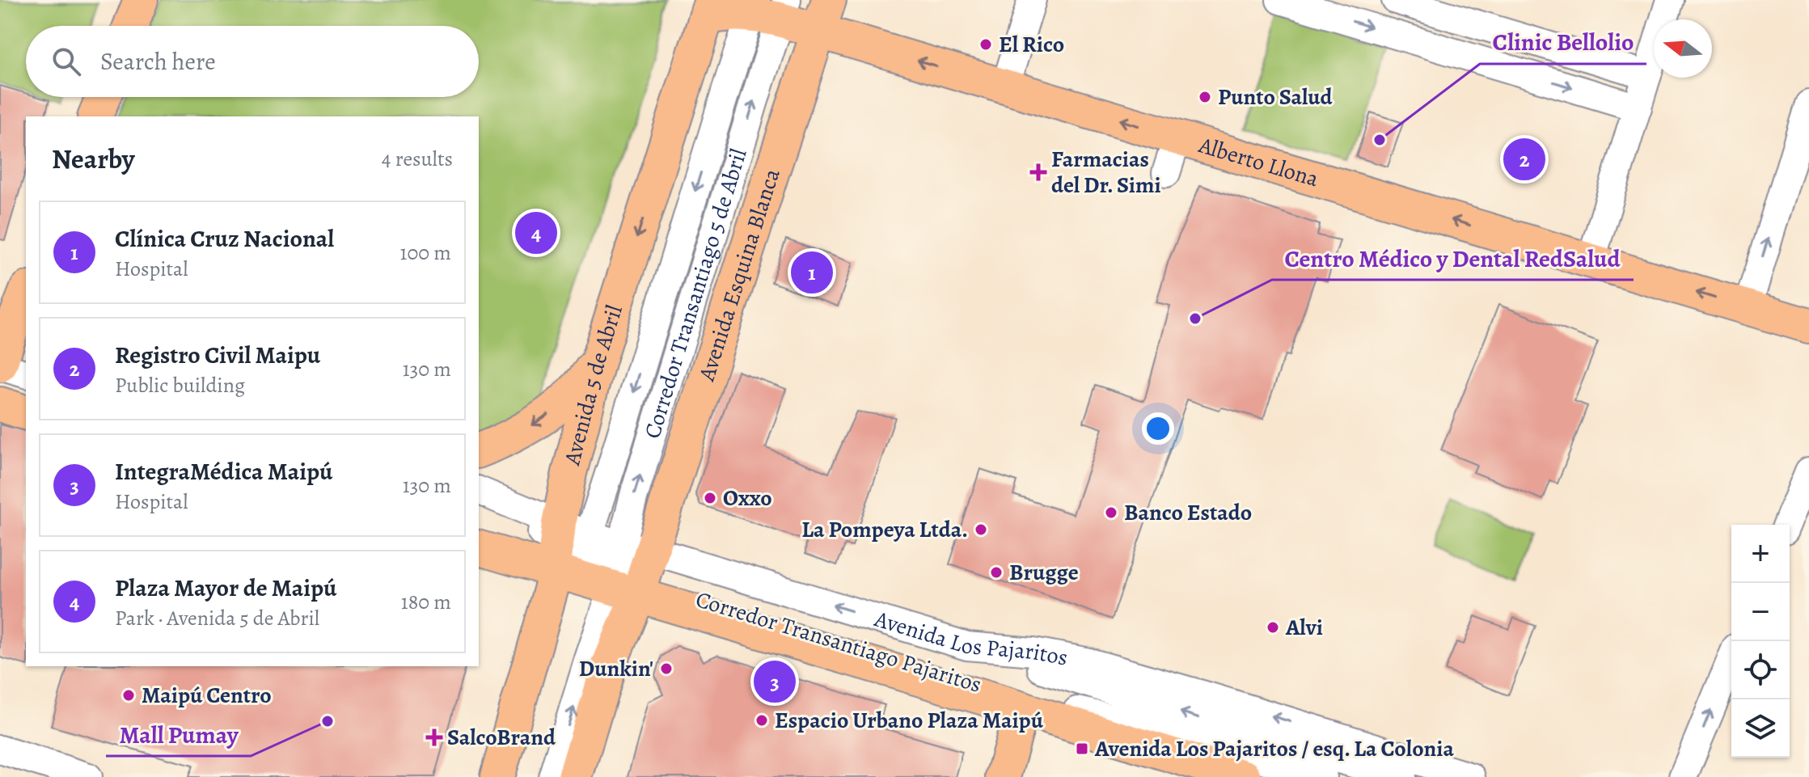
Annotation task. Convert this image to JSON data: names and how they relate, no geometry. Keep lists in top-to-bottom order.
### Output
{
  "streets": {
    "main road": [
      "Alberto Llona",
      "Avenida Esquina Blanca",
      "Avenida 5 de Abril",
      "Avenida Los Pajaritos"
    ],
    "street": ["Corredor Transantiago 5 de Abril", "Corredor Transantiago Pajaritos"]
  },
  "crossings": [
    ["Alberto Llona", "Avenida Esquina Blanca"],
    ["Alberto Llona", "Corredor Transantiago 5 de Abril"],
    ["Alberto Llona", "Avenida 5 de Abril"],
    ["Avenida Esquina Blanca", "Corredor Transantiago 5 de Abril"],
    ["Avenida Esquina Blanca", "Avenida Los Pajaritos"],
    ["Corredor Transantiago 5 de Abril", "Avenida 5 de Abril"],
    ["Corredor Transantiago 5 de Abril", "Avenida Los Pajaritos"],
    ["Avenida 5 de Abril", "Avenida Los Pajaritos"],
    ["Avenida Los Pajaritos", "Corredor Transantiago Pajaritos"]
  ],
  "one_way": ["Alberto Llona", "Avenida 5 de Abril", "Avenida Los Pajaritos"],
  "places": {
    "other": [
      "El Rico",
      "Punto Salud",
      "Clinic Bellolio",
      "Centro Médico y Dental RedSalud",
      "Oxxo",
      "Banco Estado",
      "La Pompeya Ltda.",
      "Brugge",
      "Alvi",
      "Dunkin'",
      "Maipú Centro",
      "Espacio Urbano Plaza Maipú",
      "Mall Pumay"
    ],
    "health": ["Farmacias del Dr. Simi", "SalcoBrand"],
    "transit": ["Avenida Los Pajaritos / esq. La Colonia"]
  },
  "north": "left",
  "page": {
    "search": "Search here",
    "heading": ["Nearby", "4 results"],
    "pins": [
      "2",
      "4",
      "1",
      "3"
    ],
    "list": [
      {
        "mark": "1",
        "name": "Clínica Cruz Nacional",
        "note": "Hospital",
        "value": "100 m"
      },
      {
        "mark": "2",
        "name": "Registro Civil Maipu",
        "note": "Public building",
        "value": "130 m"
      },
      {
        "mark": "3",
        "name": "IntegraMédica Maipú",
        "note": "Hospital",
        "value": "130 m"
      },
      {
        "mark": "4",
        "name": "Plaza Mayor de Maipú",
        "note": "Park · Avenida 5 de Abril",
        "value": "180 m"
      }
    ],
    "map_buttons": ["+", "−"]
  }
}
